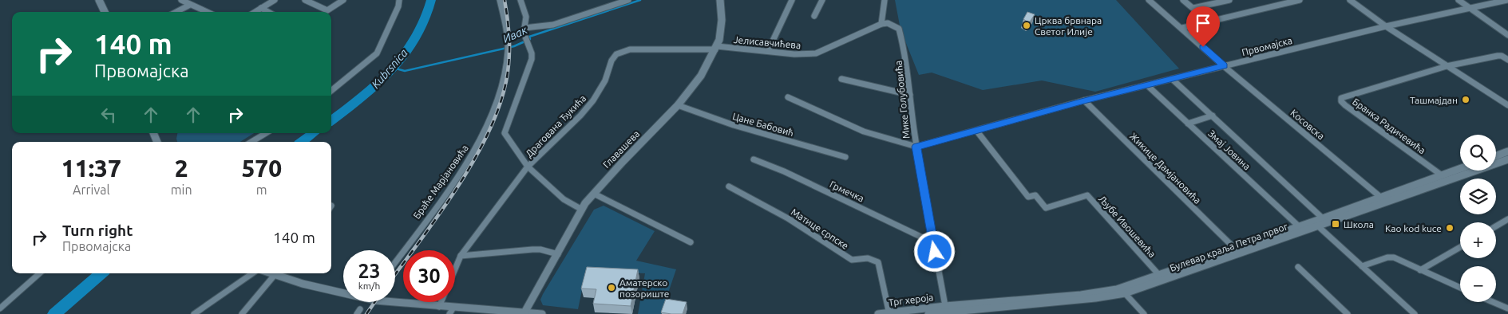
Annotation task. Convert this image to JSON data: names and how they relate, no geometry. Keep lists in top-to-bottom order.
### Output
{
  "streets": {
    "main road": ["Главашева", "Булевар краља Петра првог", "Трг хероја"],
    "street": [
      "Јелисавчићева",
      "Првомајска",
      "Мике Голубовића",
      "Цане Бабовић",
      "Косовска",
      "Драгована Ђукића",
      "Бранка Радичевића",
      "Змај Јовина",
      "Жикице Дамјановића",
      "Браће Марјановића",
      "Грмечка",
      "Љубе Ивошевића",
      "Матице српске"
    ]
  },
  "crossings": [
    ["Јелисавчићева", "Мике Голубовића"],
    ["Јелисавчићева", "Драгована Ђукића"],
    ["Јелисавчићева", "Главашева"],
    ["Првомајска", "Мике Голубовића"],
    ["Првомајска", "Косовска"],
    ["Првомајска", "Змај Јовина"],
    ["Првомајска", "Жикице Дамјановића"],
    ["Првомајска", "Љубе Ивошевића"],
    ["Мике Голубовића", "Грмечка"],
    ["Мике Голубовића", "Булевар краља Петра првог"],
    ["Мике Голубовића", "Трг хероја"],
    ["Цане Бабовић", "Главашева"],
    ["Косовска", "Булевар краља Петра првог"],
    ["Драгована Ђукића", "Главашева"],
    ["Бранка Радичевића", "Булевар краља Петра првог"],
    ["Змај Јовина", "Булевар краља Петра првог"],
    ["Жикице Дамјановића", "Булевар краља Петра првог"],
    ["Љубе Ивошевића", "Булевар краља Петра првог"],
    ["Матице српске", "Трг хероја"],
    ["Булевар краља Петра првог", "Трг хероја"]
  ],
  "water": ["Ивак", "Kubrsnica"],
  "places": {
    "other": [
      "Црква брвнара Светог Илије",
      "Ташмајдан",
      "Kao kod kuce",
      "Аматерско позориште"
    ],
    "transit": ["Школа"]
  },
  "page": {
    "turn": ["140 m", "Првомајска"],
    "map_buttons": ["+", "−"],
    "eta": [
      "11:37",
      "Arrival",
      "2",
      "min",
      "570",
      "m"
    ],
    "list": [
      {
        "name": "Turn right",
        "note": "Првомајска",
        "value": "140 m"
      }
    ],
    "speed": "23 km/h",
    "limit": "30"
  }
}
